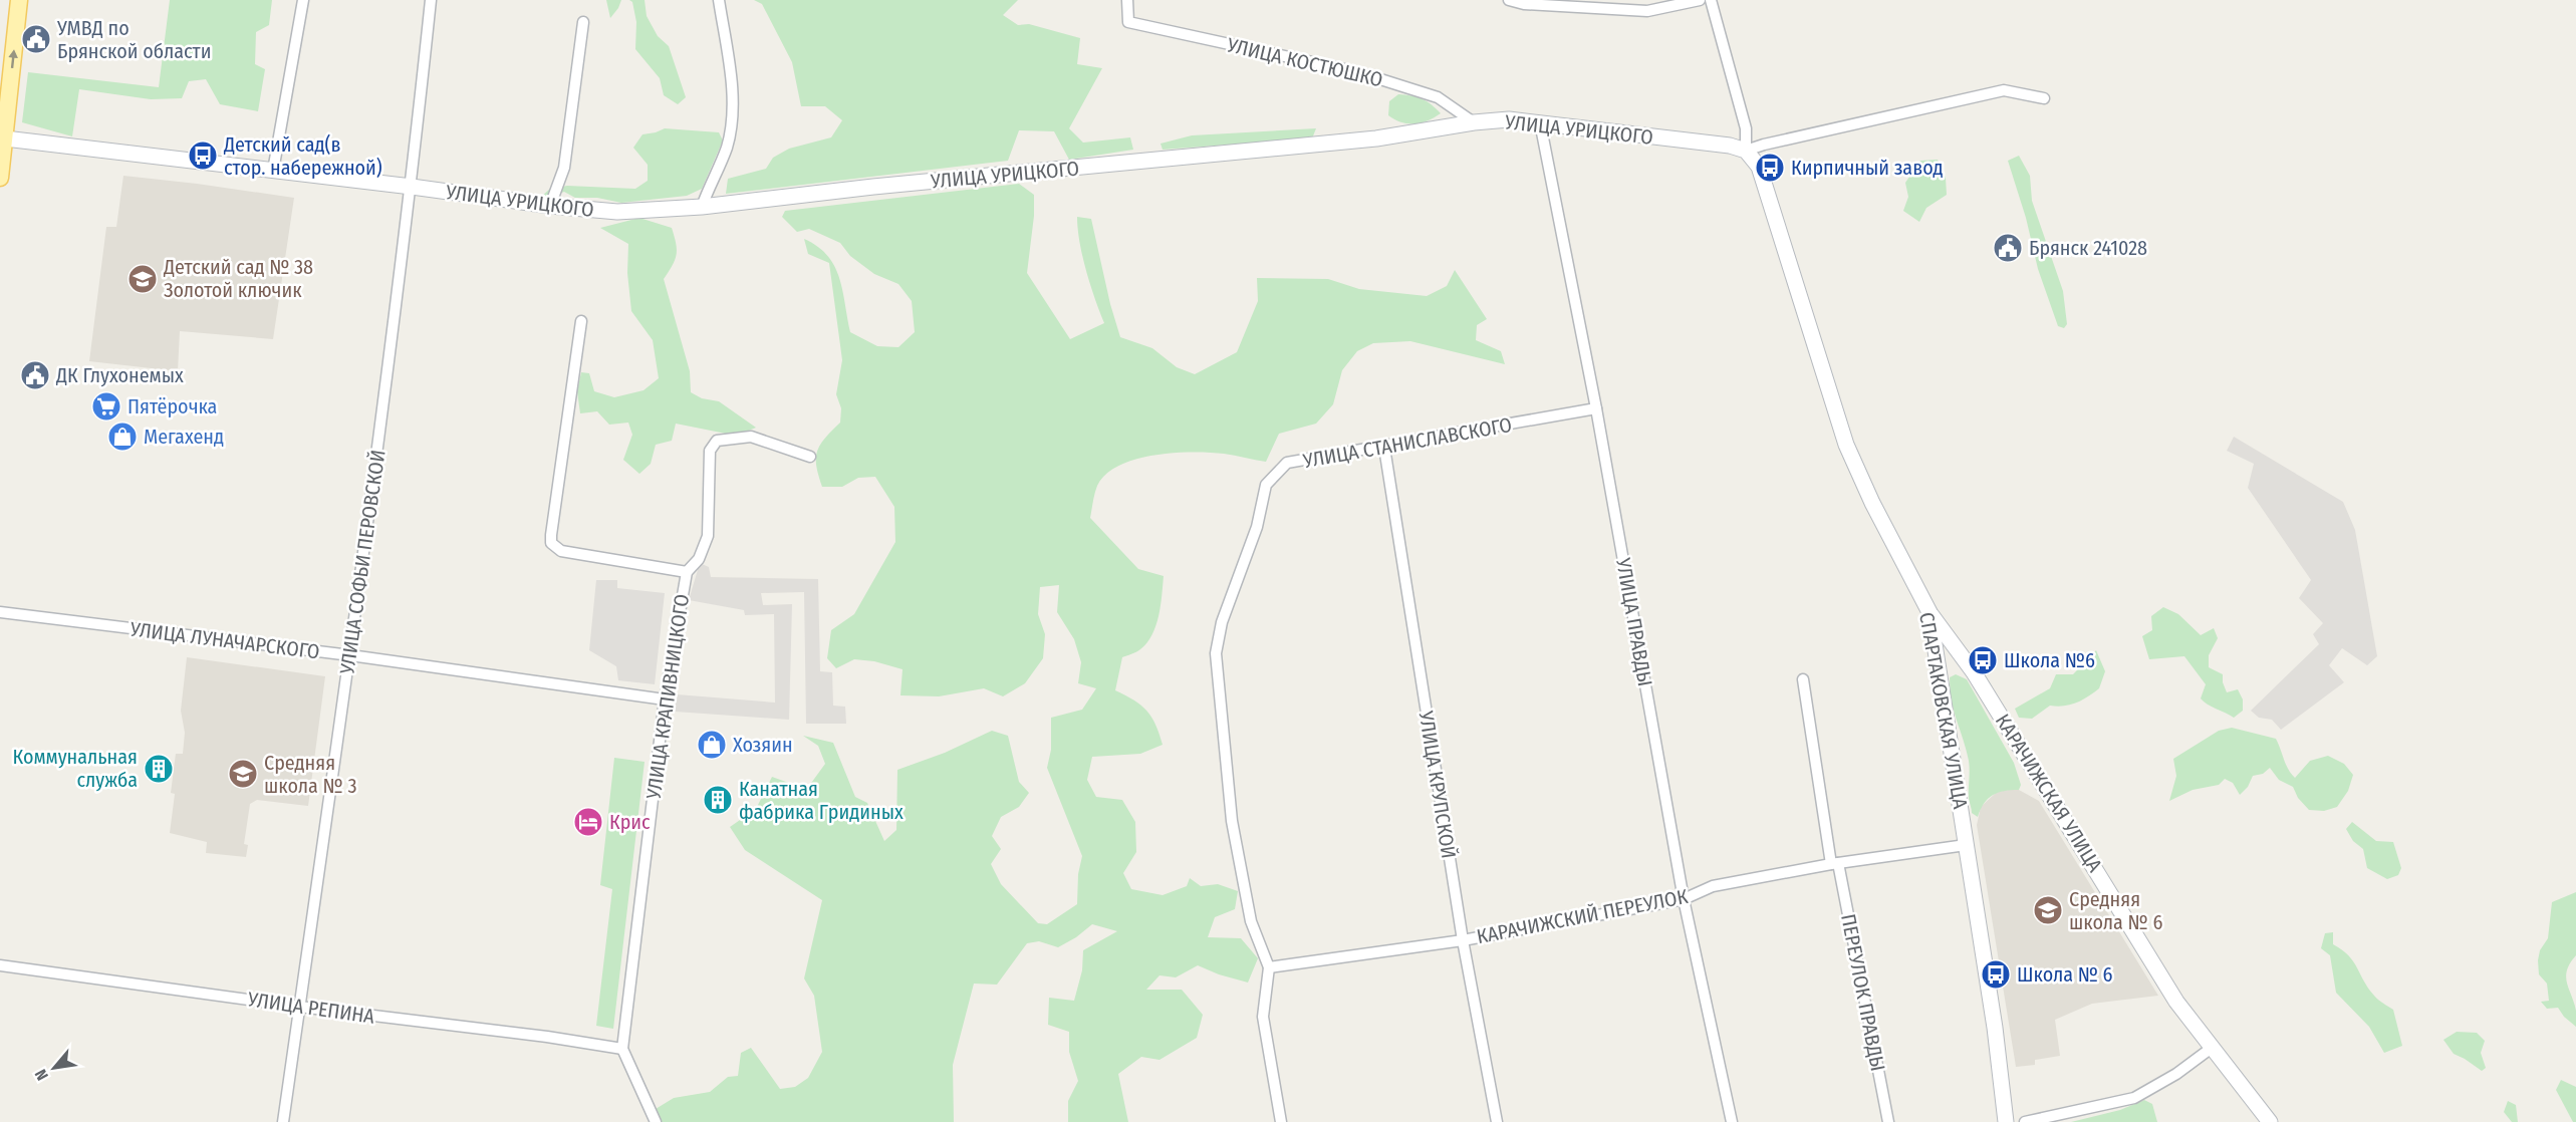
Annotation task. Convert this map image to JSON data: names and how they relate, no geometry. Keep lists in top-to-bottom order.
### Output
{
  "streets": {
    "main road": ["УЛИЦА УРИЦКОГО", "СПАРТАКОВСКАЯ УЛИЦА", "КАРАЧИЖСКАЯ УЛИЦА"],
    "street": [
      "УЛИЦА КОСТЮШКО",
      "УЛИЦА СТАНИСЛАВСКОГО",
      "УЛИЦА СОФЬИ ПЕРОВСКОЙ",
      "УЛИЦА ПРАВДЫ",
      "УЛИЦА ЛУНАЧАРСКОГО",
      "УЛИЦА КРАПИВНИЦКОГО",
      "УЛИЦА КРУПСКОЙ",
      "КАРАЧИЖСКИЙ ПЕРЕУЛОК",
      "ПЕРЕУЛОК ПРАВДЫ",
      "УЛИЦА РЕПИНА"
    ]
  },
  "crossings": [
    ["УЛИЦА КОСТЮШКО", "УЛИЦА УРИЦКОГО"],
    ["УЛИЦА УРИЦКОГО", "УЛИЦА СОФЬИ ПЕРОВСКОЙ"],
    ["УЛИЦА УРИЦКОГО", "УЛИЦА ПРАВДЫ"],
    ["УЛИЦА УРИЦКОГО", "СПАРТАКОВСКАЯ УЛИЦА"],
    ["УЛИЦА СТАНИСЛАВСКОГО", "УЛИЦА ПРАВДЫ"],
    ["УЛИЦА СТАНИСЛАВСКОГО", "УЛИЦА КРУПСКОЙ"],
    ["УЛИЦА СТАНИСЛАВСКОГО", "КАРАЧИЖСКИЙ ПЕРЕУЛОК"],
    ["УЛИЦА СОФЬИ ПЕРОВСКОЙ", "УЛИЦА ЛУНАЧАРСКОГО"],
    ["УЛИЦА СОФЬИ ПЕРОВСКОЙ", "УЛИЦА РЕПИНА"],
    ["УЛИЦА ПРАВДЫ", "КАРАЧИЖСКИЙ ПЕРЕУЛОК"],
    ["УЛИЦА ЛУНАЧАРСКОГО", "УЛИЦА КРАПИВНИЦКОГО"],
    ["УЛИЦА КРАПИВНИЦКОГО", "УЛИЦА РЕПИНА"],
    ["СПАРТАКОВСКАЯ УЛИЦА", "КАРАЧИЖСКАЯ УЛИЦА"],
    ["СПАРТАКОВСКАЯ УЛИЦА", "КАРАЧИЖСКИЙ ПЕРЕУЛОК"],
    ["УЛИЦА КРУПСКОЙ", "КАРАЧИЖСКИЙ ПЕРЕУЛОК"],
    ["КАРАЧИЖСКИЙ ПЕРЕУЛОК", "ПЕРЕУЛОК ПРАВДЫ"]
  ],
  "places": {
    "public building": ["УМВД по Брянской области", "Брянск 241028", "ДК Глухонемых"],
    "bus stop": [
      "Детский сад(в стор. набережной)",
      "Кирпичный завод",
      "Школа №6",
      "Школа № 6"
    ],
    "school or university": ["Детский сад № 38 Золотой ключик", "Средняя школа № 3", "Средняя школа № 6"],
    "supermarket": ["Пятёрочка"],
    "shop": ["Мегахенд", "Хозяин"],
    "building": ["Коммунальная служба", "Канатная фабрика Гридиных"],
    "hotel": ["Крис"]
  },
  "north": "bottom left"
}
